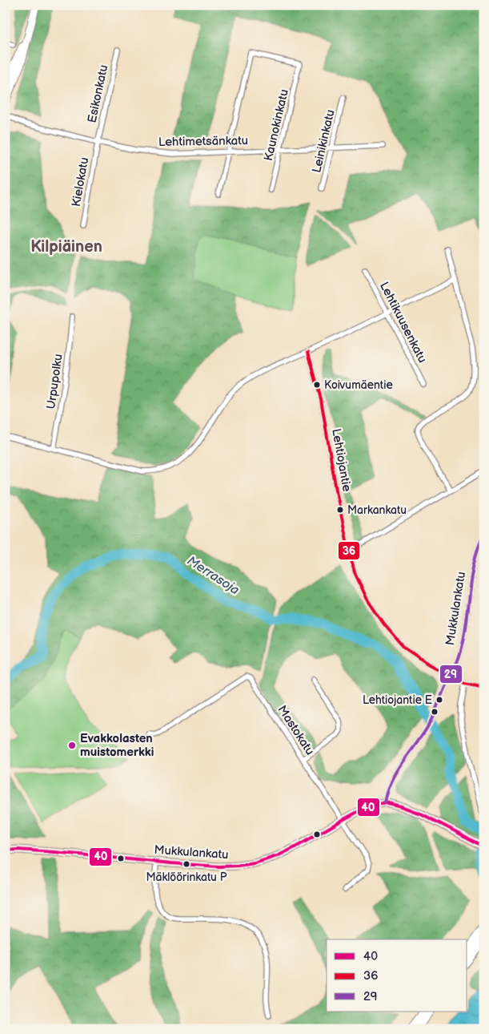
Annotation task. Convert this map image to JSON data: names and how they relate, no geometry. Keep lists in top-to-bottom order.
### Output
{
  "streets": {
    "street": [
      "Esikonkatu",
      "Kaunokinkatu",
      "Lehtimetsänkatu",
      "Leinikinkatu",
      "Kielokatu",
      "Lehtikuusenkatu",
      "Urpupolku",
      "Lehtiojantie",
      "Mukkulankatu",
      "Mastokatu"
    ]
  },
  "crossings": [
    ["Esikonkatu", "Lehtimetsänkatu"],
    ["Esikonkatu", "Kielokatu"],
    ["Kaunokinkatu", "Lehtimetsänkatu"],
    ["Lehtimetsänkatu", "Leinikinkatu"],
    ["Lehtimetsänkatu", "Kielokatu"],
    ["Lehtiojantie", "Mukkulankatu"],
    ["Mukkulankatu", "Mastokatu"]
  ],
  "districts": ["Kilpiäinen"],
  "water": ["Merrasoja"],
  "places": [
    "Koivumäentie",
    "Markankatu",
    "Lehtiojantie E",
    "Evakkolasten muistomerkki",
    "Mäklöörinkatu P"
  ],
  "lines": ["transit line 36", "transit line 29", "transit line 40"],
  "legend": ["40", "36", "29"]
}
